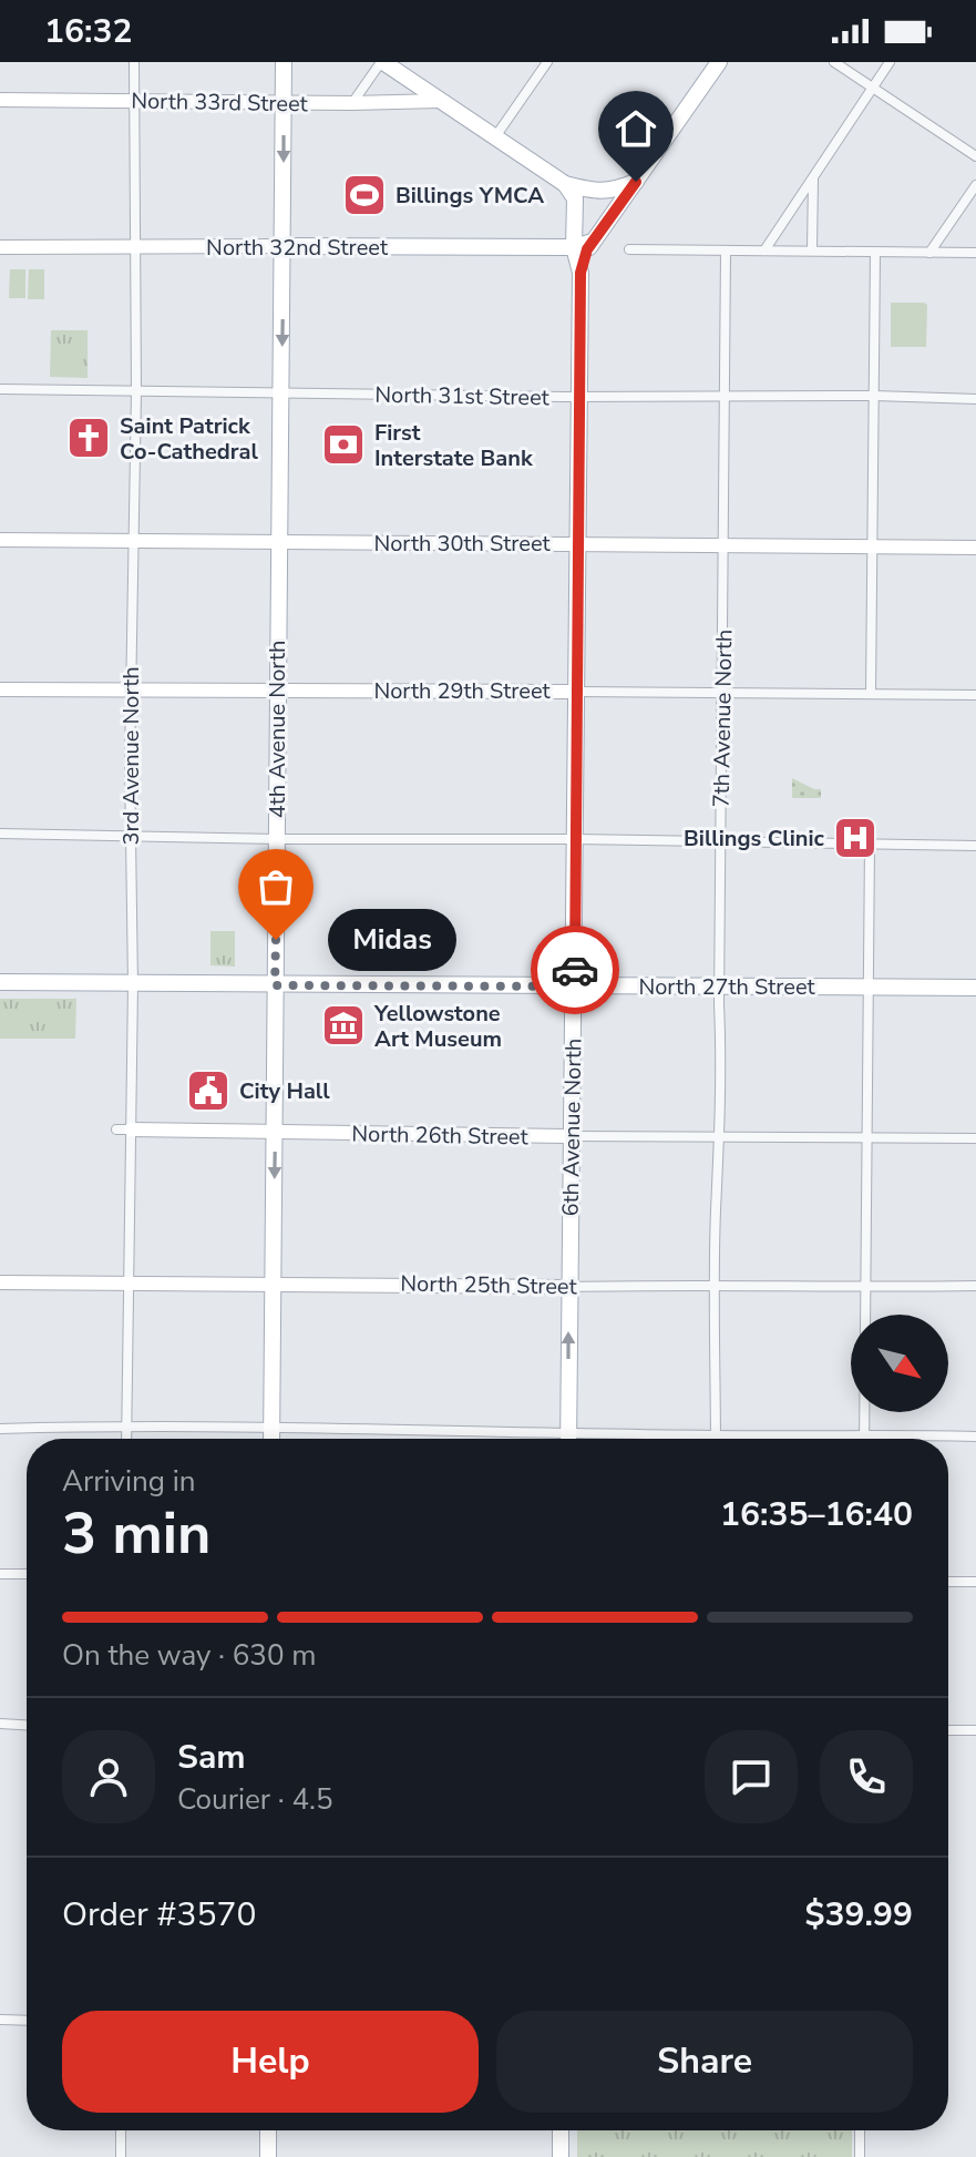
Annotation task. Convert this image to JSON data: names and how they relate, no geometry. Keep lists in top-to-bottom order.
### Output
{
  "streets": {
    "main road": [
      "North 32nd Street",
      "4th Avenue North",
      "North 27th Street",
      "6th Avenue North"
    ],
    "street": [
      "North 33rd Street",
      "North 31st Street",
      "North 30th Street",
      "North 29th Street",
      "7th Avenue North",
      "3rd Avenue North",
      "North 26th Street",
      "North 25th Street"
    ]
  },
  "crossings": [
    ["North 33rd Street", "4th Avenue North"],
    ["North 33rd Street", "3rd Avenue North"],
    ["North 32nd Street", "4th Avenue North"],
    ["North 32nd Street", "3rd Avenue North"],
    ["North 32nd Street", "6th Avenue North"],
    ["North 31st Street", "7th Avenue North"],
    ["North 31st Street", "4th Avenue North"],
    ["North 31st Street", "3rd Avenue North"],
    ["North 31st Street", "6th Avenue North"],
    ["North 30th Street", "7th Avenue North"],
    ["North 30th Street", "4th Avenue North"],
    ["North 30th Street", "3rd Avenue North"],
    ["North 30th Street", "6th Avenue North"],
    ["North 29th Street", "7th Avenue North"],
    ["North 29th Street", "4th Avenue North"],
    ["North 29th Street", "3rd Avenue North"],
    ["North 29th Street", "6th Avenue North"],
    ["7th Avenue North", "North 27th Street"],
    ["7th Avenue North", "North 26th Street"],
    ["7th Avenue North", "North 25th Street"],
    ["4th Avenue North", "North 27th Street"],
    ["4th Avenue North", "North 26th Street"],
    ["4th Avenue North", "North 25th Street"],
    ["3rd Avenue North", "North 27th Street"],
    ["3rd Avenue North", "North 26th Street"],
    ["3rd Avenue North", "North 25th Street"],
    ["North 27th Street", "6th Avenue North"],
    ["6th Avenue North", "North 26th Street"],
    ["6th Avenue North", "North 25th Street"]
  ],
  "places": {
    "sports": ["Billings YMCA"],
    "church": ["Saint Patrick Co-Cathedral"],
    "bank": ["First Interstate Bank"],
    "hospital": ["Billings Clinic"],
    "other": ["Midas"],
    "museum": ["Yellowstone Art Museum"],
    "public building": ["City Hall"]
  },
  "north": "bottom right",
  "page": {
    "status": "16:32",
    "bubble": "Midas",
    "heading": ["3 min", "Arriving in", "16:35–16:40"],
    "panel": [
      "Sam",
      "Courier · 4.5",
      "Order #3570",
      "$39.99"
    ],
    "bar": "On the way · 630 m",
    "buttons": ["Help", "Share"]
  }
}
